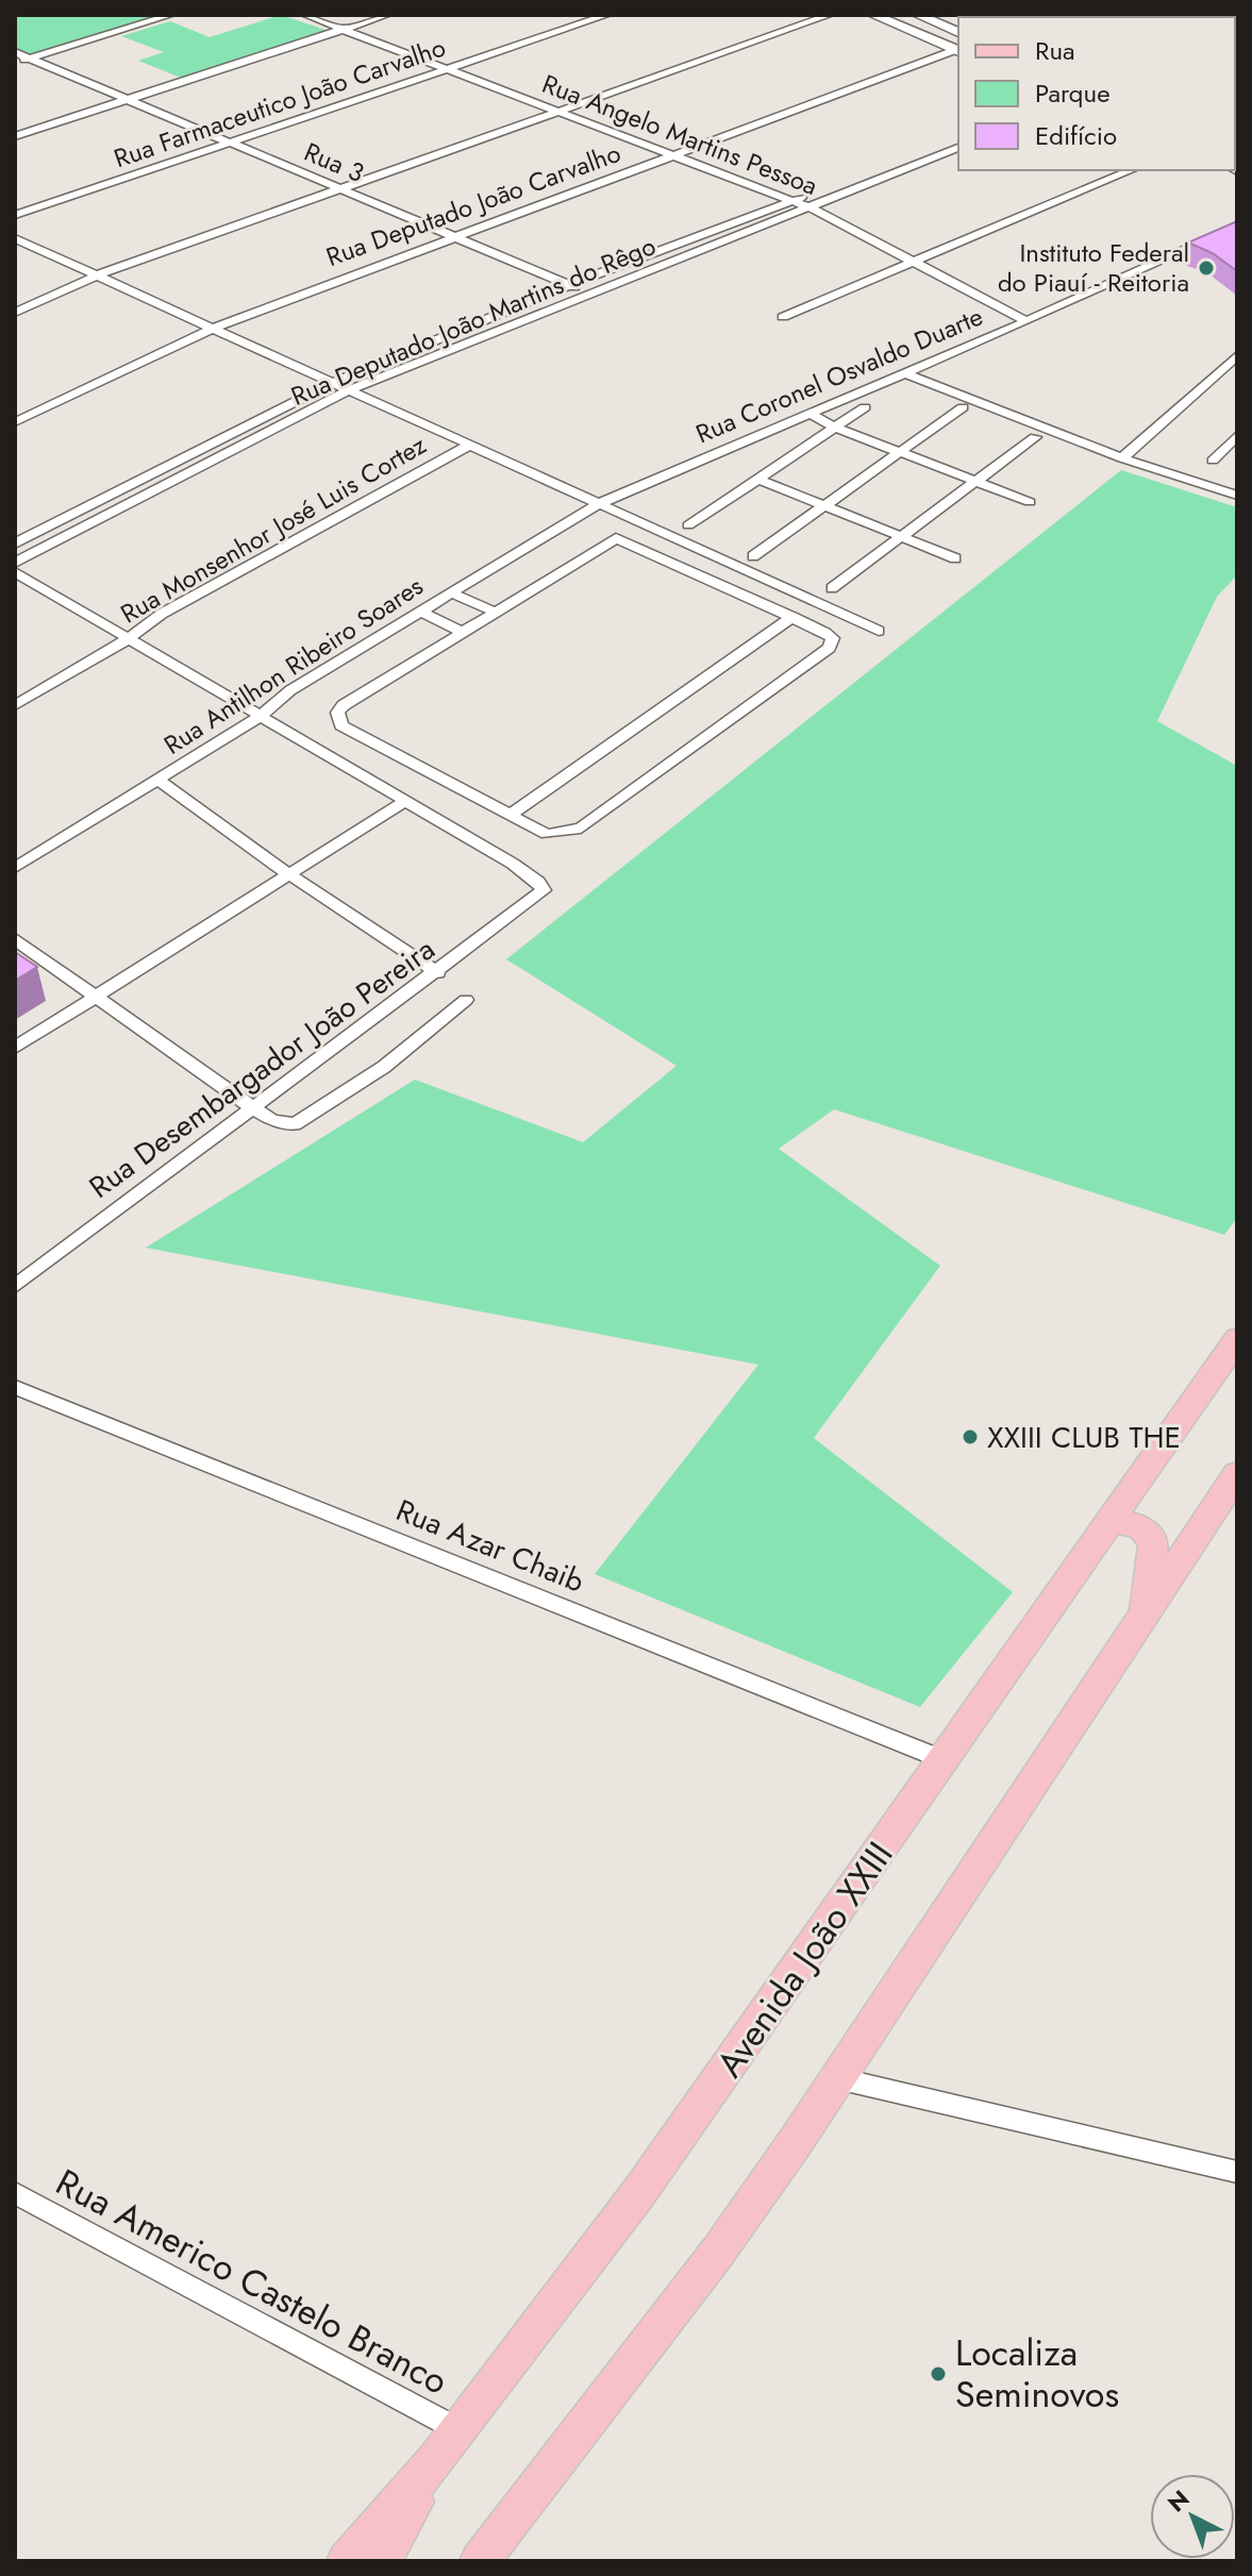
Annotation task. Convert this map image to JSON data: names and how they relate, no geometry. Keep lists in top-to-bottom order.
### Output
{
  "streets": {
    "main road": ["Avenida João XXIII"],
    "street": [
      "Rua Farmaceutico João Carvalho",
      "Rua Angelo Martins Pessoa",
      "Rua 3",
      "Rua Deputado João Carvalho",
      "Rua Deputado João Martins do Rêgo",
      "Rua Coronel Osvaldo Duarte",
      "Rua Monsenhor José Luis Cortez",
      "Rua Antilhon Ribeiro Soares",
      "Rua Desembargador João Pereira",
      "Rua Azar Chaib",
      "Rua Americo Castelo Branco"
    ]
  },
  "crossings": [
    ["Rua Farmaceutico João Carvalho", "Rua Angelo Martins Pessoa"],
    ["Rua Farmaceutico João Carvalho", "Rua 3"],
    ["Rua Angelo Martins Pessoa", "Rua Deputado João Carvalho"],
    ["Rua Angelo Martins Pessoa", "Rua Deputado João Martins do Rêgo"],
    ["Rua Angelo Martins Pessoa", "Rua Coronel Osvaldo Duarte"],
    ["Rua 3", "Rua Deputado João Carvalho"],
    ["Rua 3", "Rua Deputado João Martins do Rêgo"],
    ["Rua Coronel Osvaldo Duarte", "Rua Antilhon Ribeiro Soares"],
    ["Rua Azar Chaib", "Avenida João XXIII"],
    ["Avenida João XXIII", "Rua Americo Castelo Branco"]
  ],
  "places": ["Instituto Federal do Piauí - Reitoria", "XXIII CLUB THE", "Localiza Seminovos"],
  "legend": ["Rua", "Parque", "Edifício"],
  "north": "top left"
}
